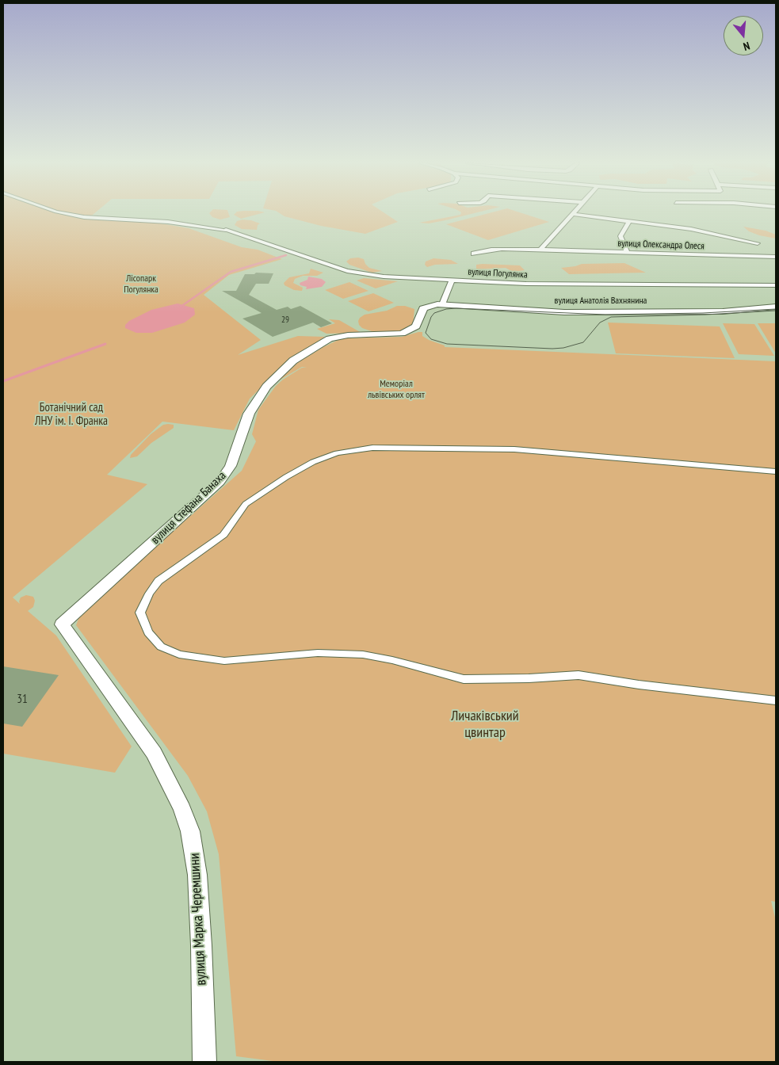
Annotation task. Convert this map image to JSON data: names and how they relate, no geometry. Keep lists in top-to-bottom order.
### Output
{
  "streets": {
    "street": [
      "вулиця Олександра Олеся",
      "вулиця Погулянка",
      "вулиця Анатолія Вахнянина",
      "вулиця Стефана Банаха",
      "вулиця Марка Черемшини"
    ]
  },
  "crossings": [
    ["вулиця Анатолія Вахнянина", "вулиця Стефана Банаха"],
    ["вулиця Стефана Банаха", "вулиця Марка Черемшини"]
  ],
  "parks": [
    "Лісопарк Погулянка",
    "Меморіал львівських орлят",
    "Ботанічний сад ЛНУ ім. І. Франка",
    "Личаківський цвинтар"
  ],
  "house_numbers": ["29", "31"],
  "north": "bottom"
}
